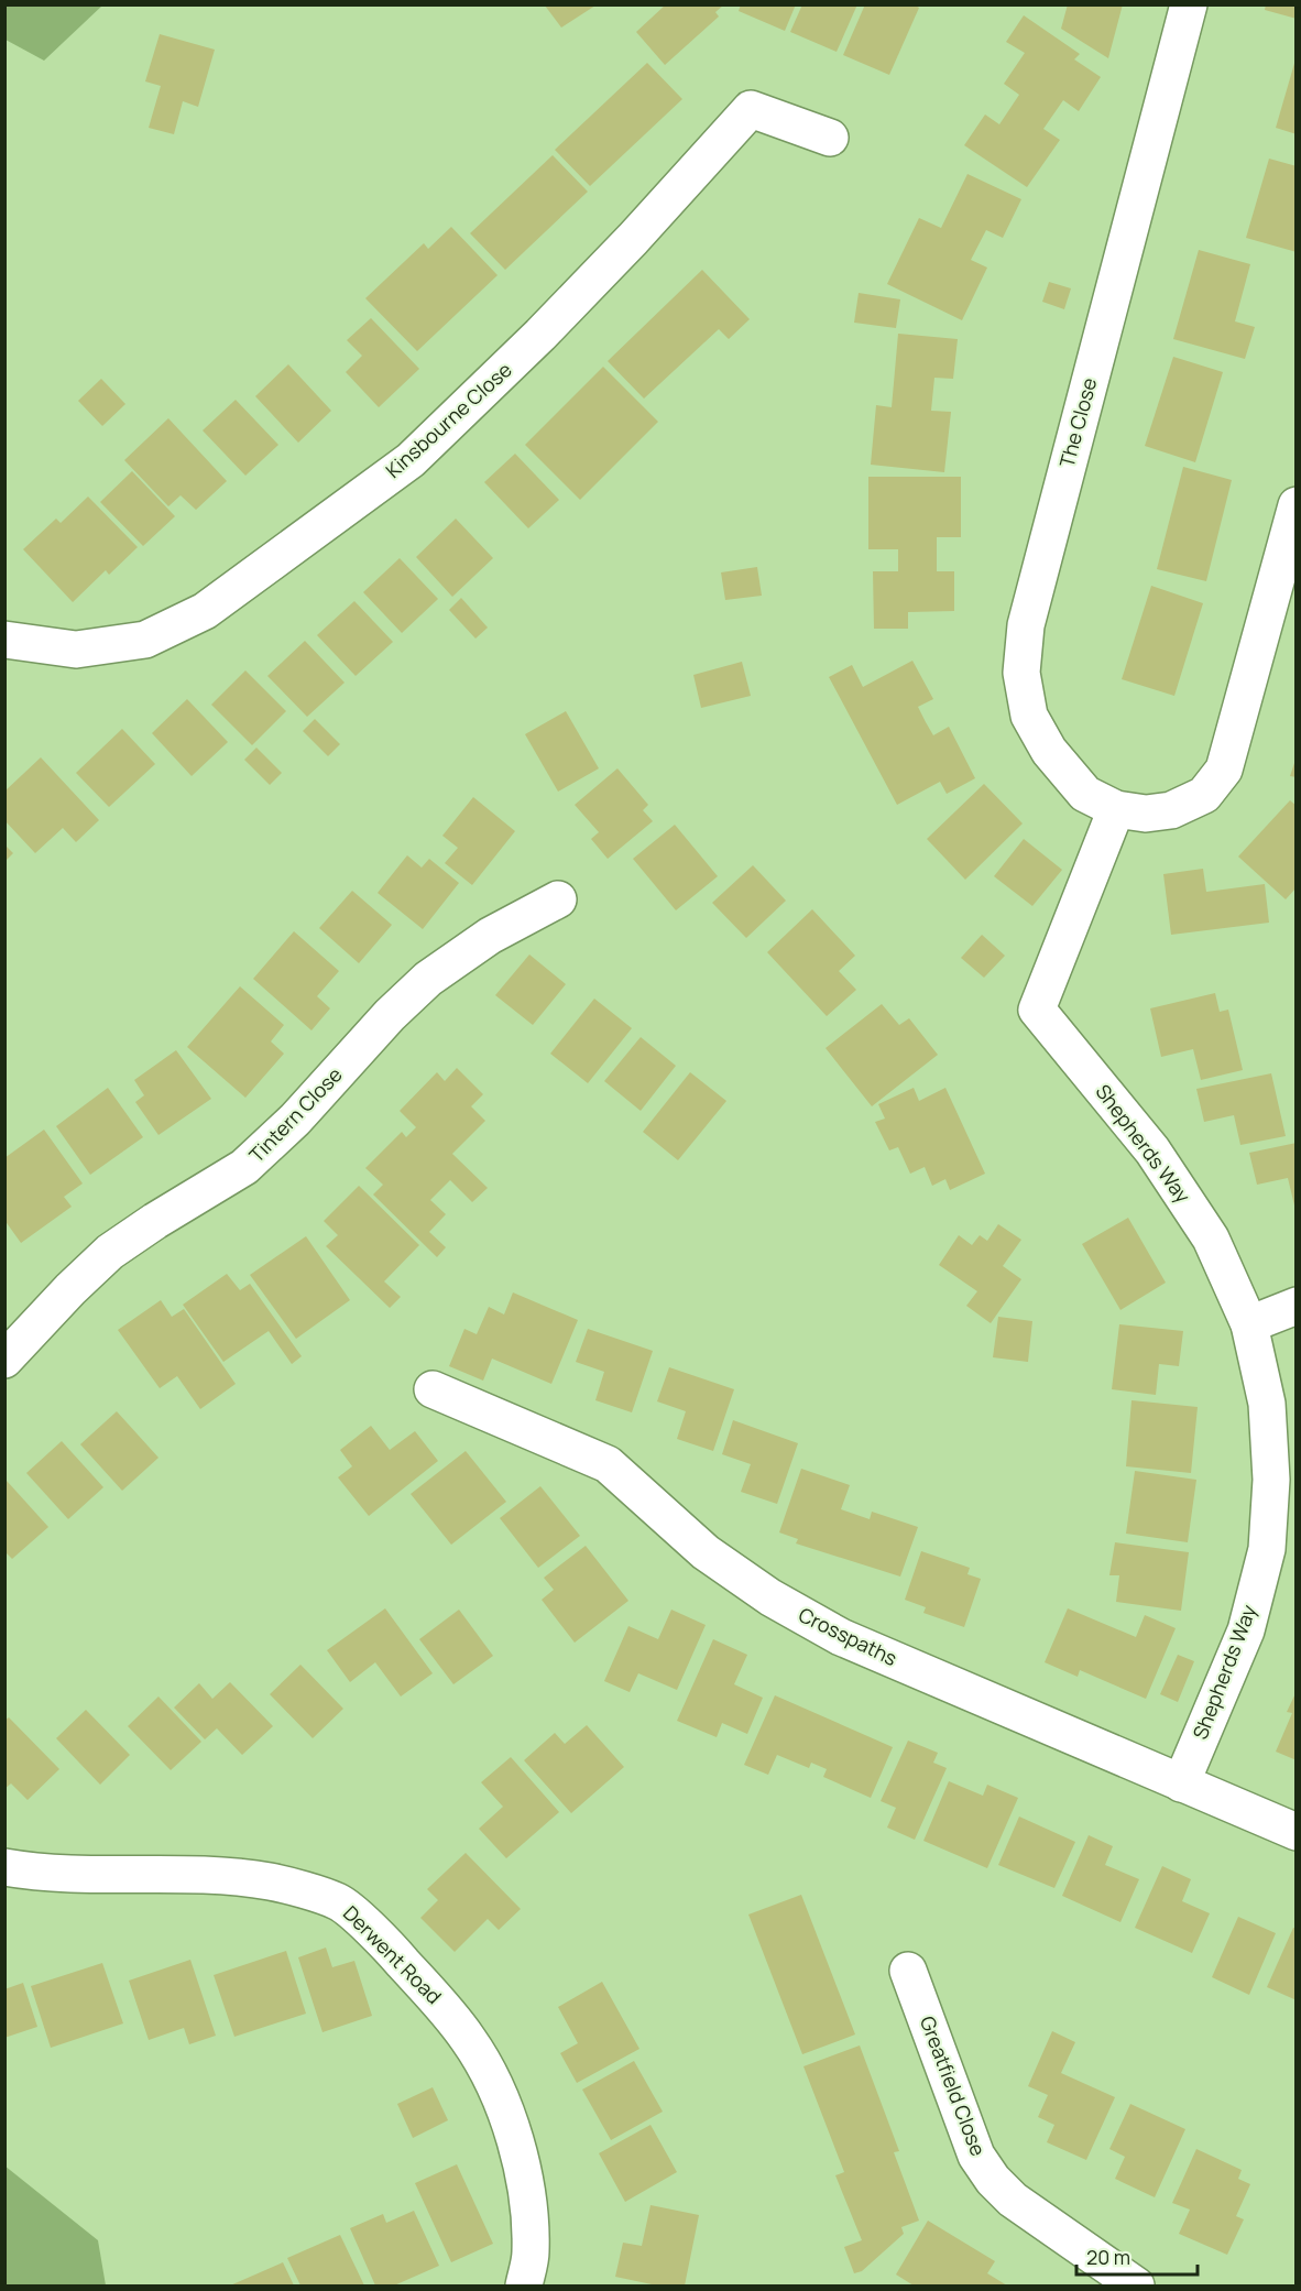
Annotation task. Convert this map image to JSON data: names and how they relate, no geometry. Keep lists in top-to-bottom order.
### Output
{
  "streets": {
    "street": [
      "Kinsbourne Close",
      "The Close",
      "Tintern Close",
      "Shepherds Way",
      "Crosspaths",
      "Derwent Road",
      "Greatfield Close"
    ]
  },
  "crossings": [
    ["The Close", "Shepherds Way"],
    ["Shepherds Way", "Crosspaths"]
  ],
  "scale_bar": "20 m"
}
